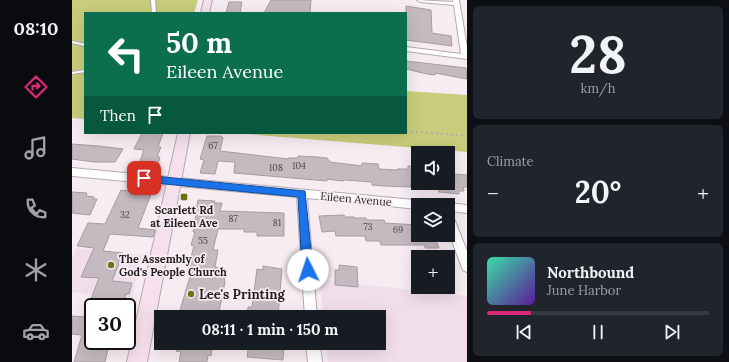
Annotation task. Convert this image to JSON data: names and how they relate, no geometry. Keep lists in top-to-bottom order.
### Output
{
  "streets": {
    "street": ["Eileen Avenue"]
  },
  "places": {
    "transit": ["Scarlett Rd at Eileen Ave"],
    "other": ["The Assembly of God's People Church", "Lee's Printing"]
  },
  "house_numbers": [
    "67",
    "104",
    "108",
    "32",
    "87",
    "81",
    "73",
    "69",
    "55"
  ],
  "page": {
    "tabs": "08:10",
    "tile": [
      ["28", "km/h"],
      "Climate"
    ],
    "turn": ["50 m", "Eileen Avenue"],
    "then": "Then",
    "map_buttons": "+",
    "heat": ["−", "20°", "+"],
    "song": ["Northbound", "June Harbor"],
    "limit": "30",
    "trip": "08:11 · 1 min · 150 m"
  }
}
